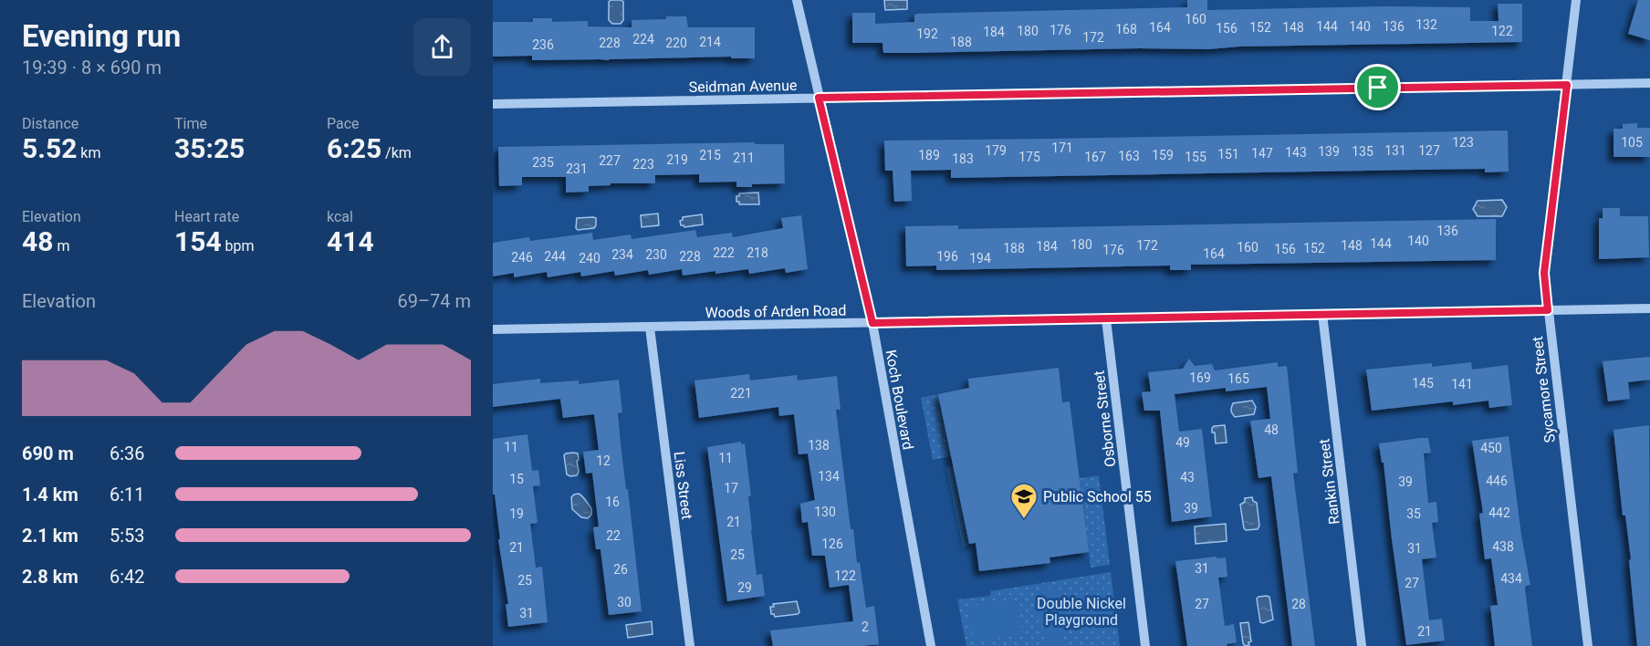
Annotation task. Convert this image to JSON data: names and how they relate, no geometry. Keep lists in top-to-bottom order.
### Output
{
  "streets": {
    "street": [
      "Seidman Avenue",
      "Woods of Arden Road",
      "Sycamore Street",
      "Koch Boulevard",
      "Osborne Street",
      "Rankin Street",
      "Liss Street"
    ]
  },
  "crossings": [
    ["Seidman Avenue", "Sycamore Street"],
    ["Seidman Avenue", "Koch Boulevard"],
    ["Woods of Arden Road", "Sycamore Street"],
    ["Woods of Arden Road", "Koch Boulevard"],
    ["Woods of Arden Road", "Osborne Street"],
    ["Woods of Arden Road", "Rankin Street"],
    ["Woods of Arden Road", "Liss Street"]
  ],
  "parks": ["Double Nickel Playground"],
  "places": {
    "school or university": ["Public School 55"]
  },
  "house_numbers": [
    "160",
    "132",
    "144",
    "140",
    "136",
    "164",
    "152",
    "148",
    "156",
    "168",
    "176",
    "180",
    "122",
    "184",
    "192",
    "172",
    "224",
    "214",
    "188",
    "228",
    "220",
    "236",
    "123",
    "105",
    "171",
    "179",
    "131",
    "127",
    "139",
    "135",
    "143",
    "147",
    "151",
    "215",
    "189",
    "159",
    "163",
    "175",
    "167",
    "155",
    "211",
    "183",
    "219",
    "227",
    "235",
    "223",
    "231",
    "136",
    "140",
    "144",
    "180",
    "172",
    "148",
    "184",
    "160",
    "188",
    "152",
    "156",
    "176",
    "222",
    "218",
    "164",
    "234",
    "230",
    "244",
    "228",
    "196",
    "246",
    "240",
    "194",
    "169",
    "165",
    "145",
    "141",
    "221",
    "48",
    "49",
    "138",
    "11",
    "450",
    "11",
    "12",
    "134",
    "43",
    "15",
    "446",
    "39",
    "17",
    "16",
    "39",
    "130",
    "442",
    "19",
    "35",
    "21",
    "22",
    "126",
    "438",
    "21",
    "31",
    "25",
    "31",
    "26",
    "122",
    "434",
    "25",
    "27",
    "29",
    "30",
    "27",
    "28",
    "31",
    "2",
    "21"
  ],
  "page": {
    "heading": ["Evening run", "19:39 · 8 × 690 m"],
    "stats": [
      ["Distance", "5.52 km"],
      ["Time", "35:25"],
      ["Pace", "6:25 /km"],
      ["Elevation", "48 m"],
      ["Heart rate", "154 bpm"],
      ["kcal", "414"]
    ],
    "chart": ["Elevation", "69–74 m"],
    "list": [
      {
        "name": "690 m",
        "note": "6:36"
      },
      {
        "name": "1.4 km",
        "note": "6:11"
      },
      {
        "name": "2.1 km",
        "note": "5:53"
      },
      {
        "name": "2.8 km",
        "note": "6:42"
      }
    ]
  }
}
